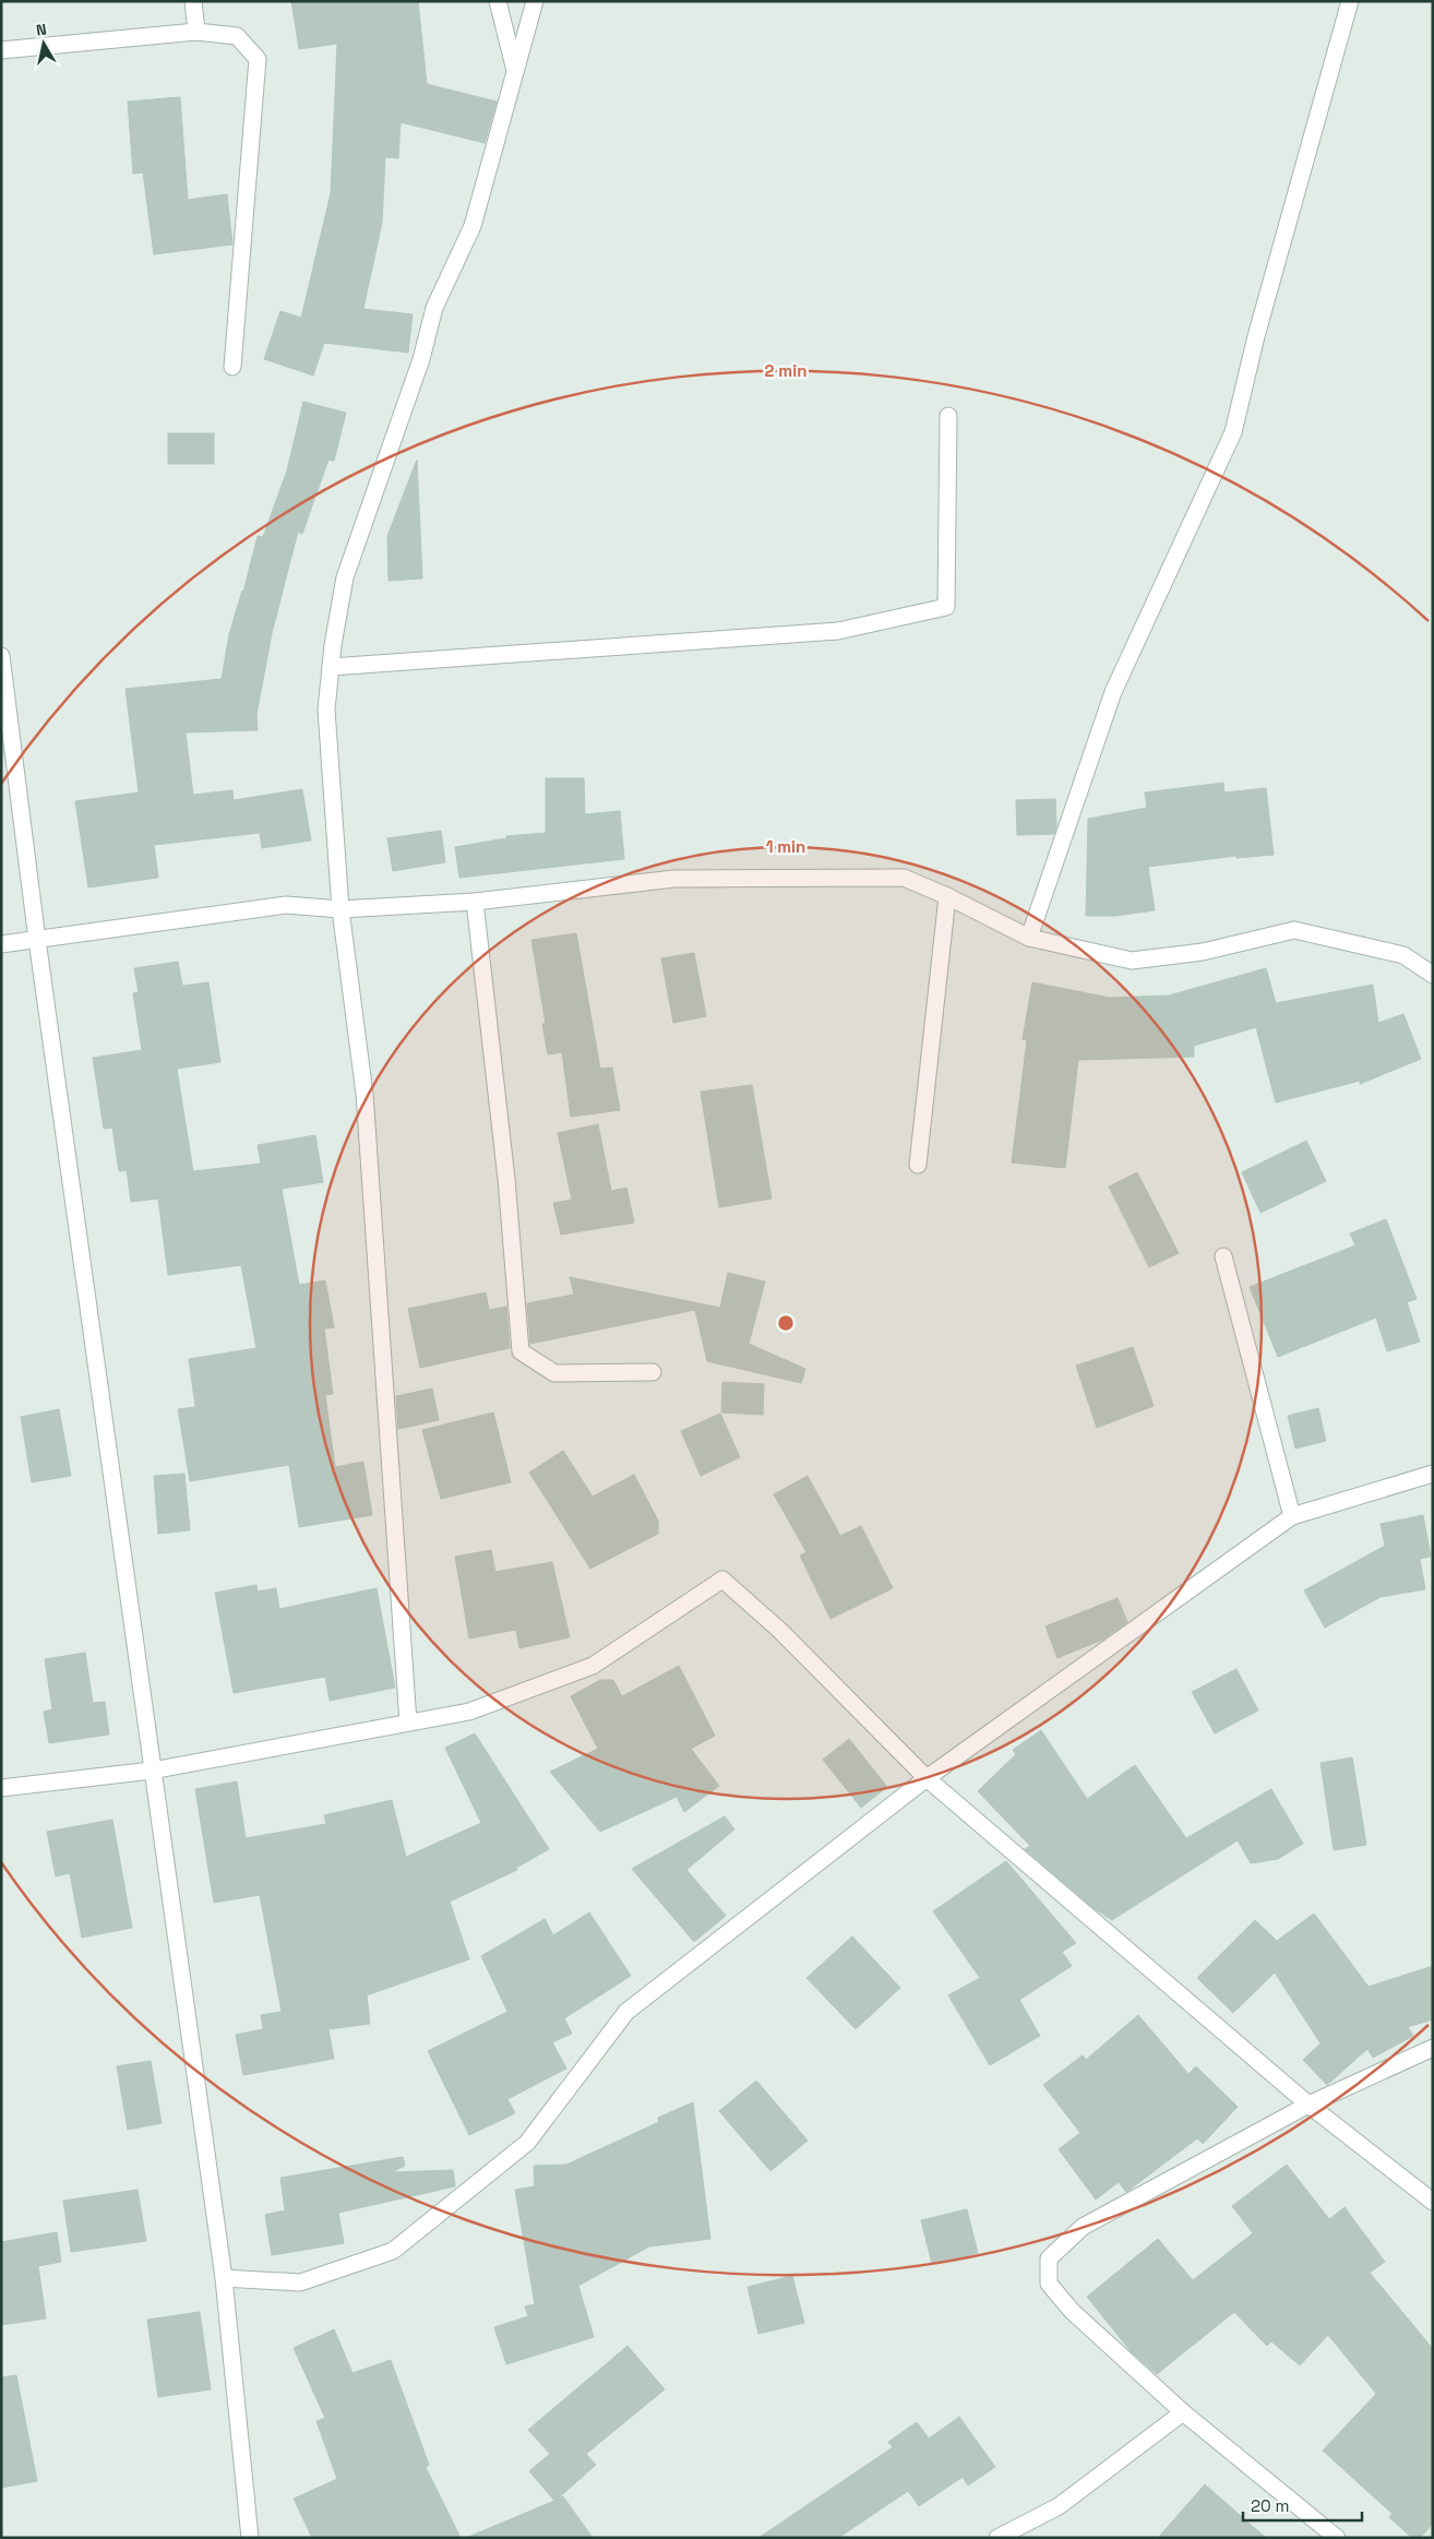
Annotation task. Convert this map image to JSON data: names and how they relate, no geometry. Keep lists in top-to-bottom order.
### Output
{
  "scale_bar": "20 m",
  "north": "top",
  "rings": ["2 min", "1 min"]
}
